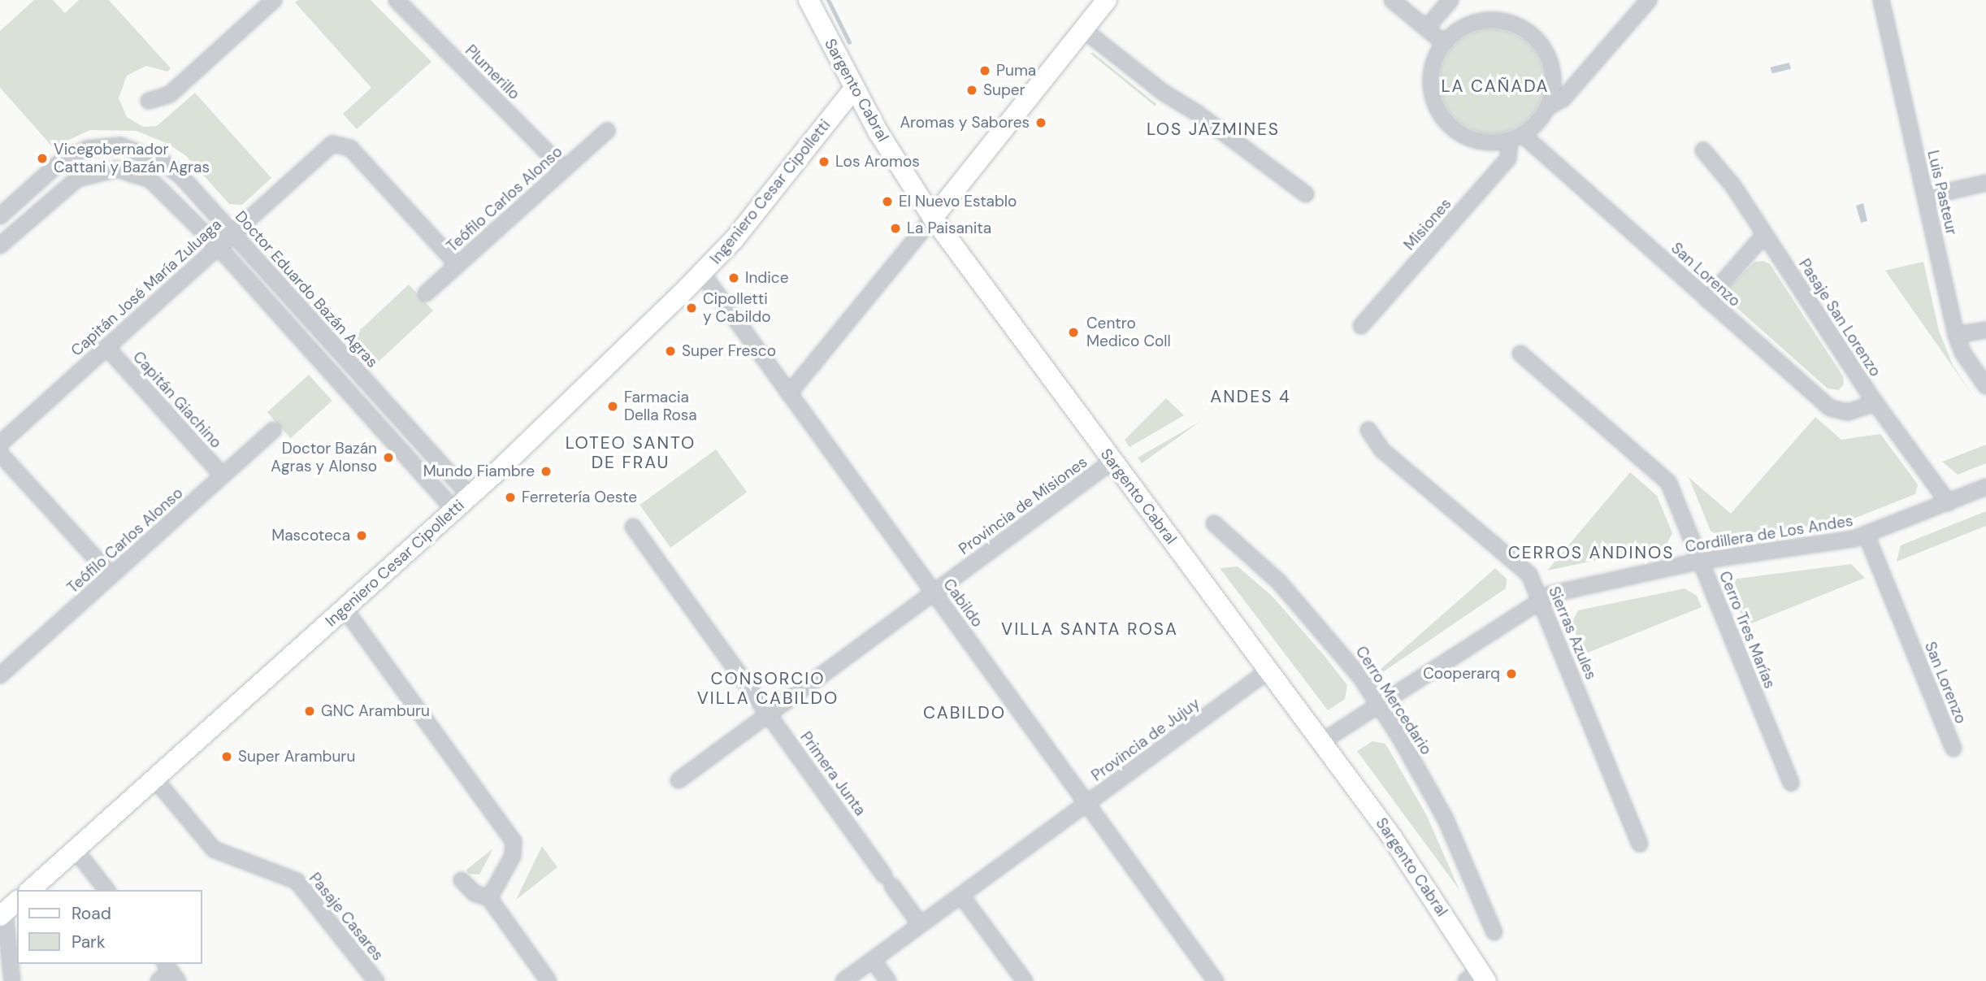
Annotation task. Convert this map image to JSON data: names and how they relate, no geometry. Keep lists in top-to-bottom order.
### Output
{
  "streets": {
    "main road": ["Sargento Cabral", "Ingeniero Cesar Cipolletti"],
    "street": [
      "Plumerillo",
      "Luis Pasteur",
      "Teófilo Carlos Alonso",
      "Misiones",
      "San Lorenzo",
      "Capitán José María Zuluaga",
      "Doctor Eduardo Bazán Agras",
      "Pasaje San Lorenzo",
      "Capitán Giachino",
      "Provincia de Misiones",
      "Cordillera de Los Andes",
      "Cabildo",
      "Cerro Tres Marías",
      "Sierras Azules",
      "Cerro Mercedario",
      "Provincia de Jujuy",
      "Primera Junta",
      "Pasaje Casares"
    ]
  },
  "crossings": [
    ["Plumerillo", "Teófilo Carlos Alonso"],
    ["Sargento Cabral", "Ingeniero Cesar Cipolletti"],
    ["Sargento Cabral", "Provincia de Misiones"],
    ["Sargento Cabral", "Cordillera de Los Andes"],
    ["Sargento Cabral", "Provincia de Jujuy"],
    ["Ingeniero Cesar Cipolletti", "Doctor Eduardo Bazán Agras"],
    ["Ingeniero Cesar Cipolletti", "Cabildo"],
    ["Ingeniero Cesar Cipolletti", "Pasaje Casares"],
    ["Teófilo Carlos Alonso", "Capitán José María Zuluaga"],
    ["Teófilo Carlos Alonso", "Capitán Giachino"],
    ["Misiones", "San Lorenzo"],
    ["San Lorenzo", "Pasaje San Lorenzo"],
    ["San Lorenzo", "Cordillera de Los Andes"],
    ["Capitán José María Zuluaga", "Doctor Eduardo Bazán Agras"],
    ["Capitán José María Zuluaga", "Capitán Giachino"],
    ["Pasaje San Lorenzo", "Cordillera de Los Andes"],
    ["Provincia de Misiones", "Cabildo"],
    ["Provincia de Misiones", "Primera Junta"],
    ["Cordillera de Los Andes", "Cerro Tres Marías"],
    ["Cordillera de Los Andes", "Sierras Azules"],
    ["Cordillera de Los Andes", "Cerro Mercedario"],
    ["Cabildo", "Provincia de Jujuy"],
    ["Provincia de Jujuy", "Primera Junta"]
  ],
  "districts": [
    "LA CAÑADA",
    "LOS JAZMINES",
    "ANDES 4",
    "LOTEO SANTO DE FRAU",
    "CERROS ANDINOS",
    "VILLA SANTA ROSA",
    "CONSORCIO VILLA CABILDO",
    "CABILDO"
  ],
  "places": [
    "Puma",
    "Super",
    "Aromas y Sabores",
    "Vicegobernador Cattani y Bazán Agras",
    "Los Aromos",
    "El Nuevo Establo",
    "La Paisanita",
    "Indice",
    "Cipolletti y Cabildo",
    "Centro Medico Coll",
    "Super Fresco",
    "Farmacia Della Rosa",
    "Doctor Bazán Agras y Alonso",
    "Mundo Fiambre",
    "Ferretería Oeste",
    "Mascoteca",
    "Cooperarq",
    "GNC Aramburu",
    "Super Aramburu"
  ],
  "legend": ["Road", "Park"]
}
